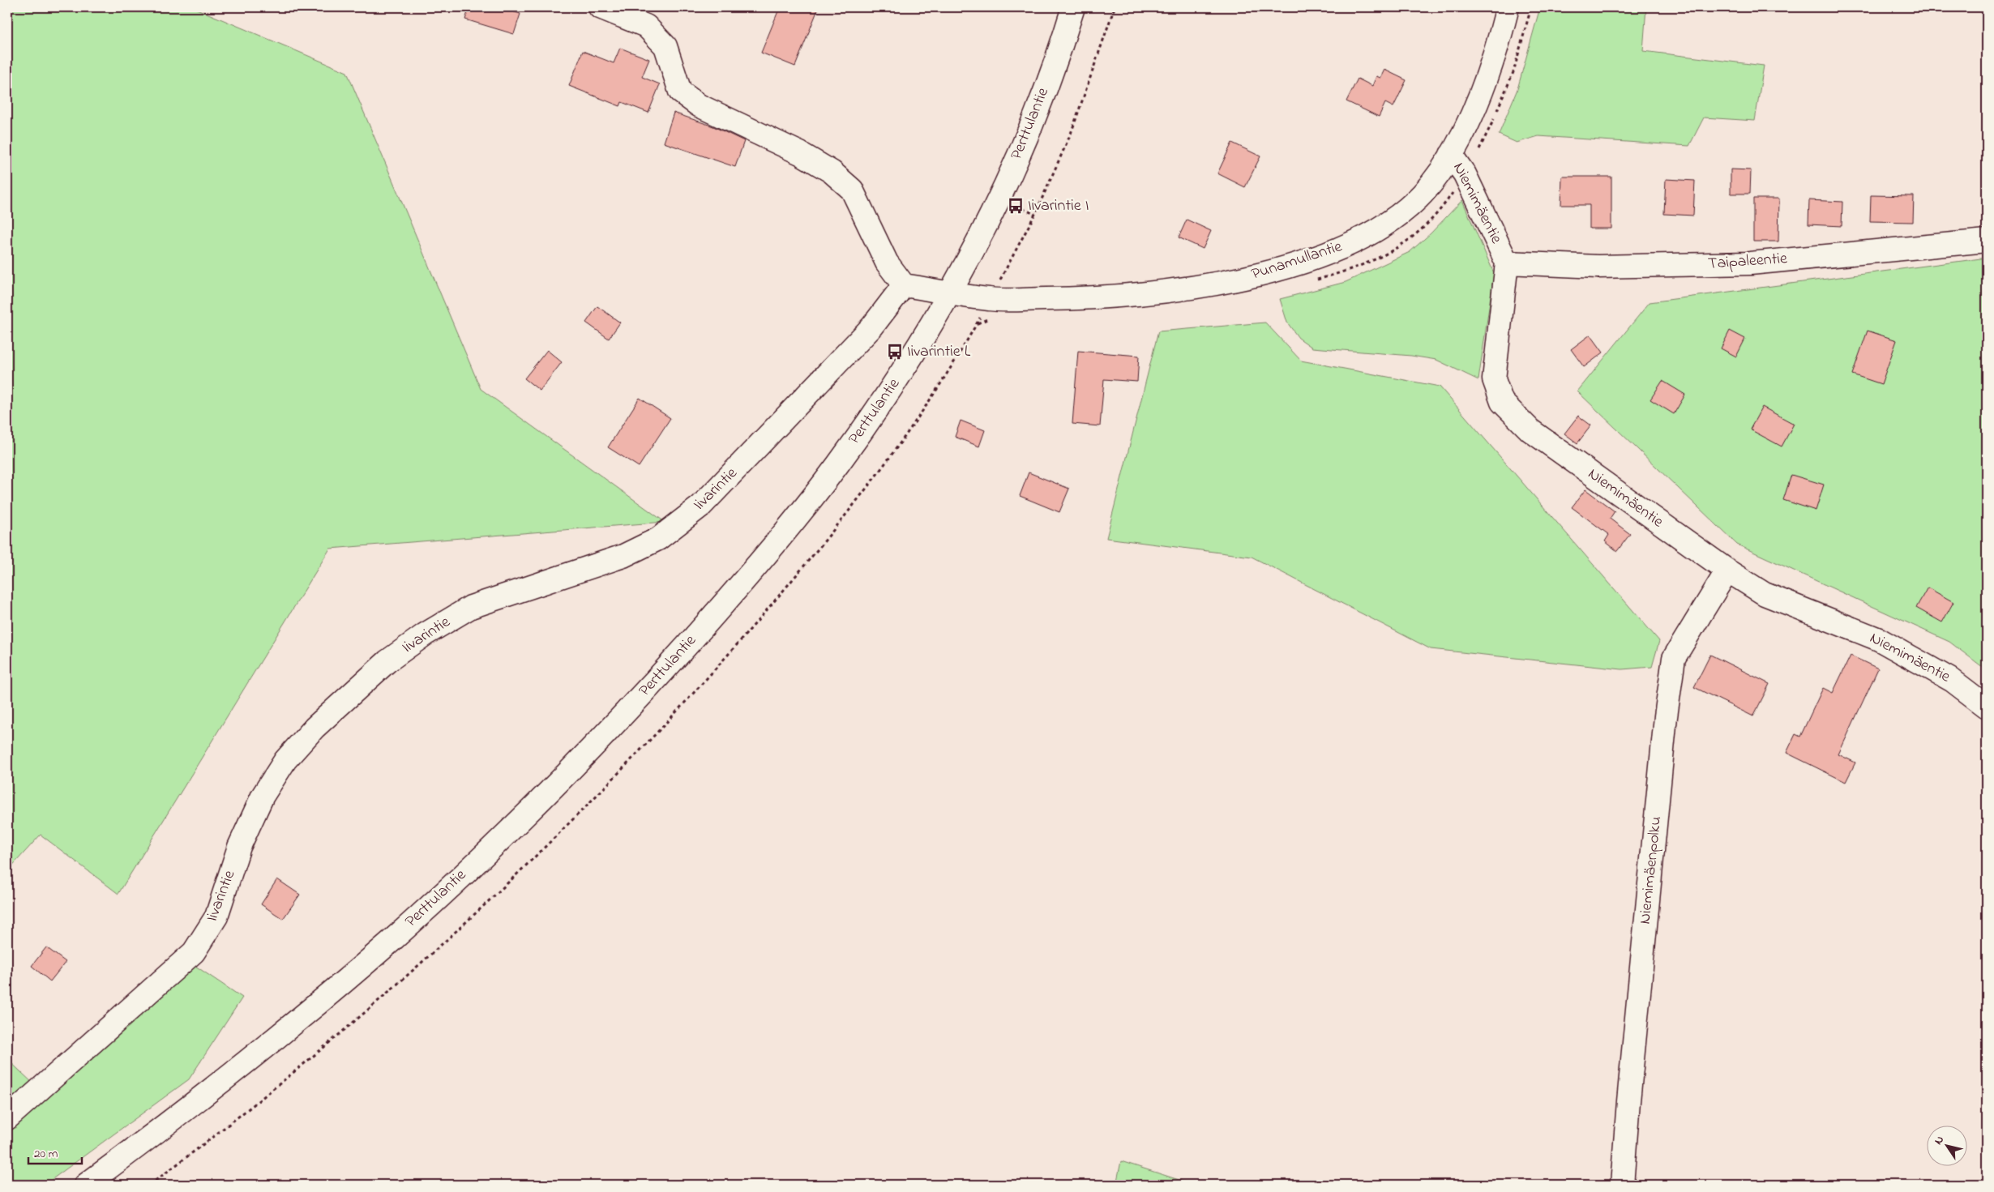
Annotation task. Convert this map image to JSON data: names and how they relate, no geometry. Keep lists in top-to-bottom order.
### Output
{
  "streets": {
    "street": [
      "Perttulantie",
      "Niemimäentie",
      "Punamullantie",
      "Taipaleentie",
      "Iivarintie",
      "Niemimäenpolku"
    ]
  },
  "crossings": [
    ["Perttulantie", "Punamullantie"],
    ["Niemimäentie", "Punamullantie"],
    ["Niemimäentie", "Taipaleentie"],
    ["Niemimäentie", "Niemimäenpolku"]
  ],
  "places": {
    "bus stop": ["Iivarintie I", "Iivarintie L"]
  },
  "scale_bar": "20 m",
  "north": "top left"
}
